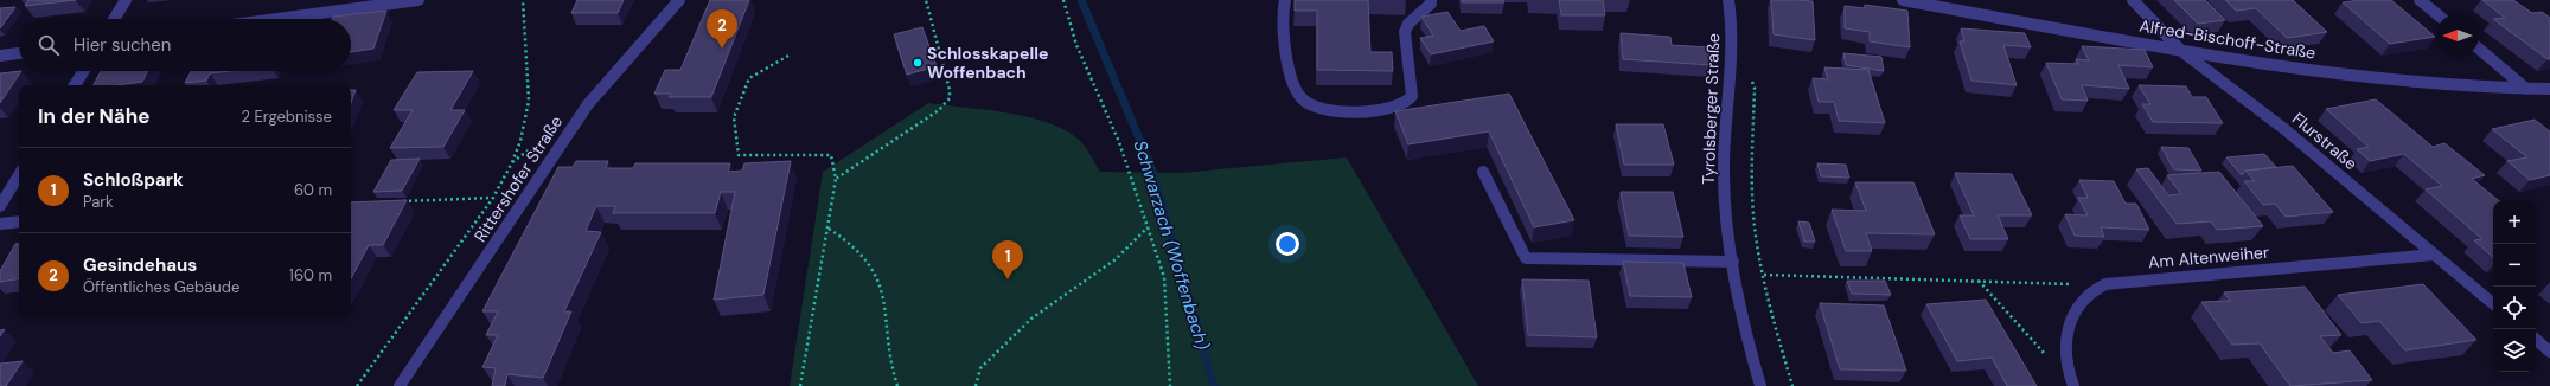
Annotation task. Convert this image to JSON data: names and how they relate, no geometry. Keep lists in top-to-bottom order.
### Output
{
  "streets": {
    "street": [
      "Alfred-Bischoff-Straße",
      "Tyrolsberger Straße",
      "Flurstraße",
      "Rittershofer Straße",
      "Am Altenweiher"
    ]
  },
  "crossings": [
    ["Alfred-Bischoff-Straße", "Flurstraße"],
    ["Flurstraße", "Am Altenweiher"]
  ],
  "water": ["Schwarzach (Woffenbach)"],
  "places": ["Schlosskapelle Woffenbach"],
  "north": "left",
  "page": {
    "pins": ["2", "1"],
    "search": "Hier suchen",
    "heading": ["In der Nähe", "2 Ergebnisse"],
    "list": [
      {
        "mark": "1",
        "name": "Schloßpark",
        "note": "Park",
        "value": "60 m"
      },
      {
        "mark": "2",
        "name": "Gesindehaus",
        "note": "Öffentliches Gebäude",
        "value": "160 m"
      }
    ],
    "map_buttons": ["+", "−"]
  }
}
